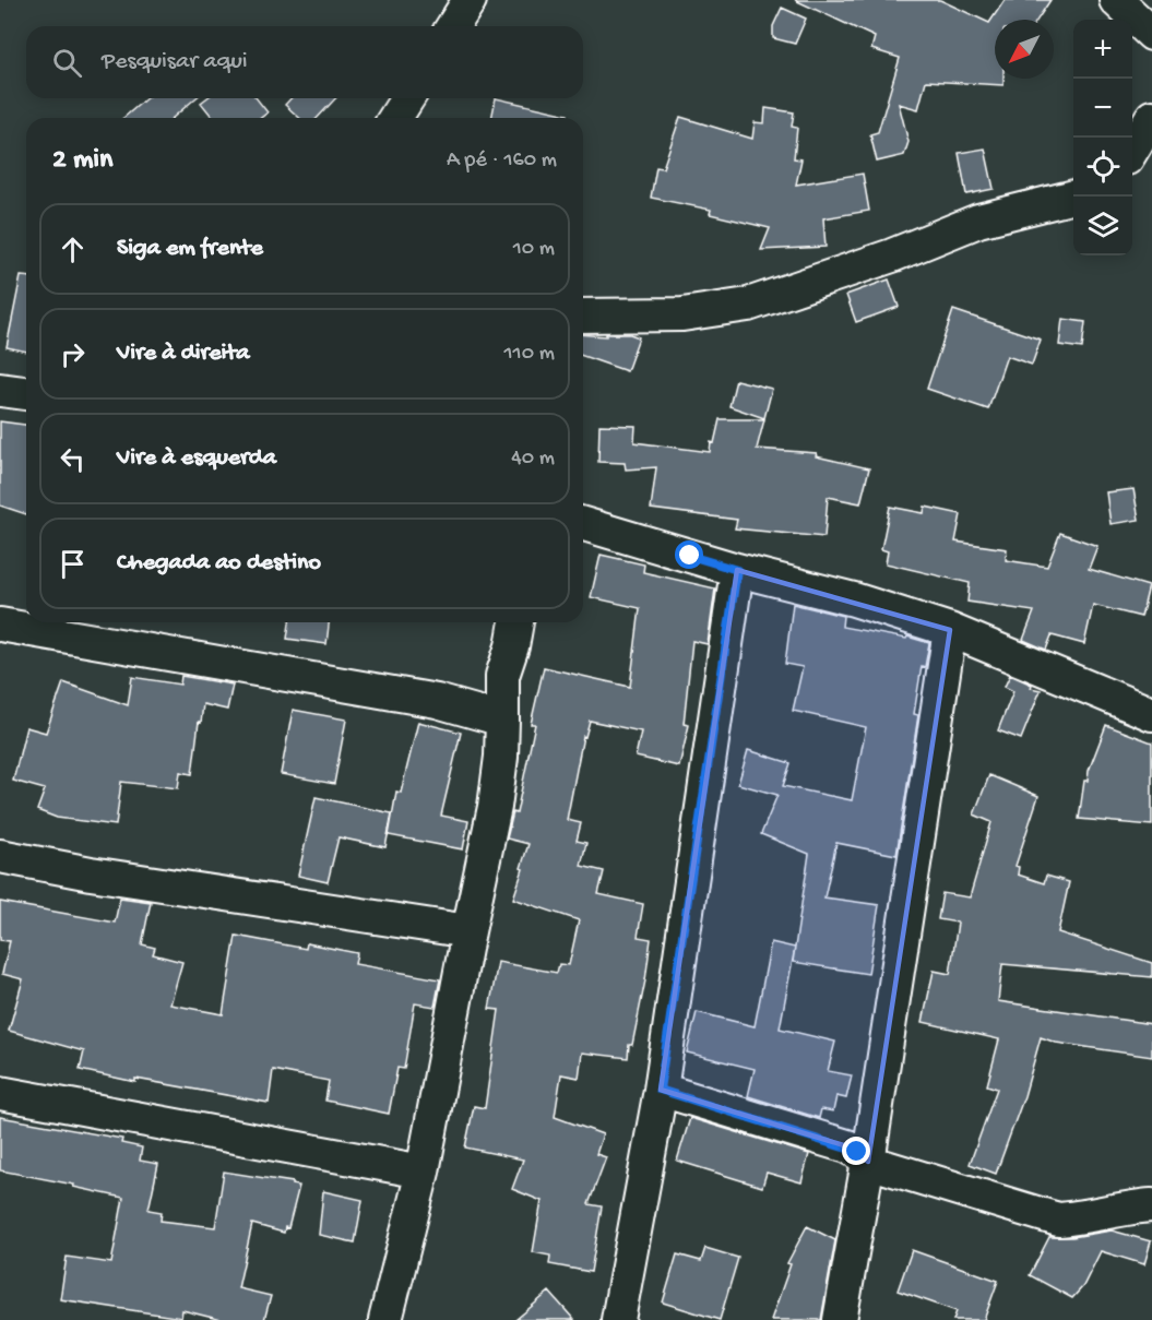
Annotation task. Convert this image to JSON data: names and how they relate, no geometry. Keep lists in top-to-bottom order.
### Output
{
  "north": "bottom left",
  "page": {
    "map_buttons": ["+", "−"],
    "search": "Pesquisar aqui",
    "heading": ["2 min", "A pé · 160 m"],
    "list": [
      ["Siga em frente", "10 m"],
      ["Vire à direita", "110 m"],
      ["Vire à esquerda", "40 m"],
      "Chegada ao destino"
    ]
  }
}
